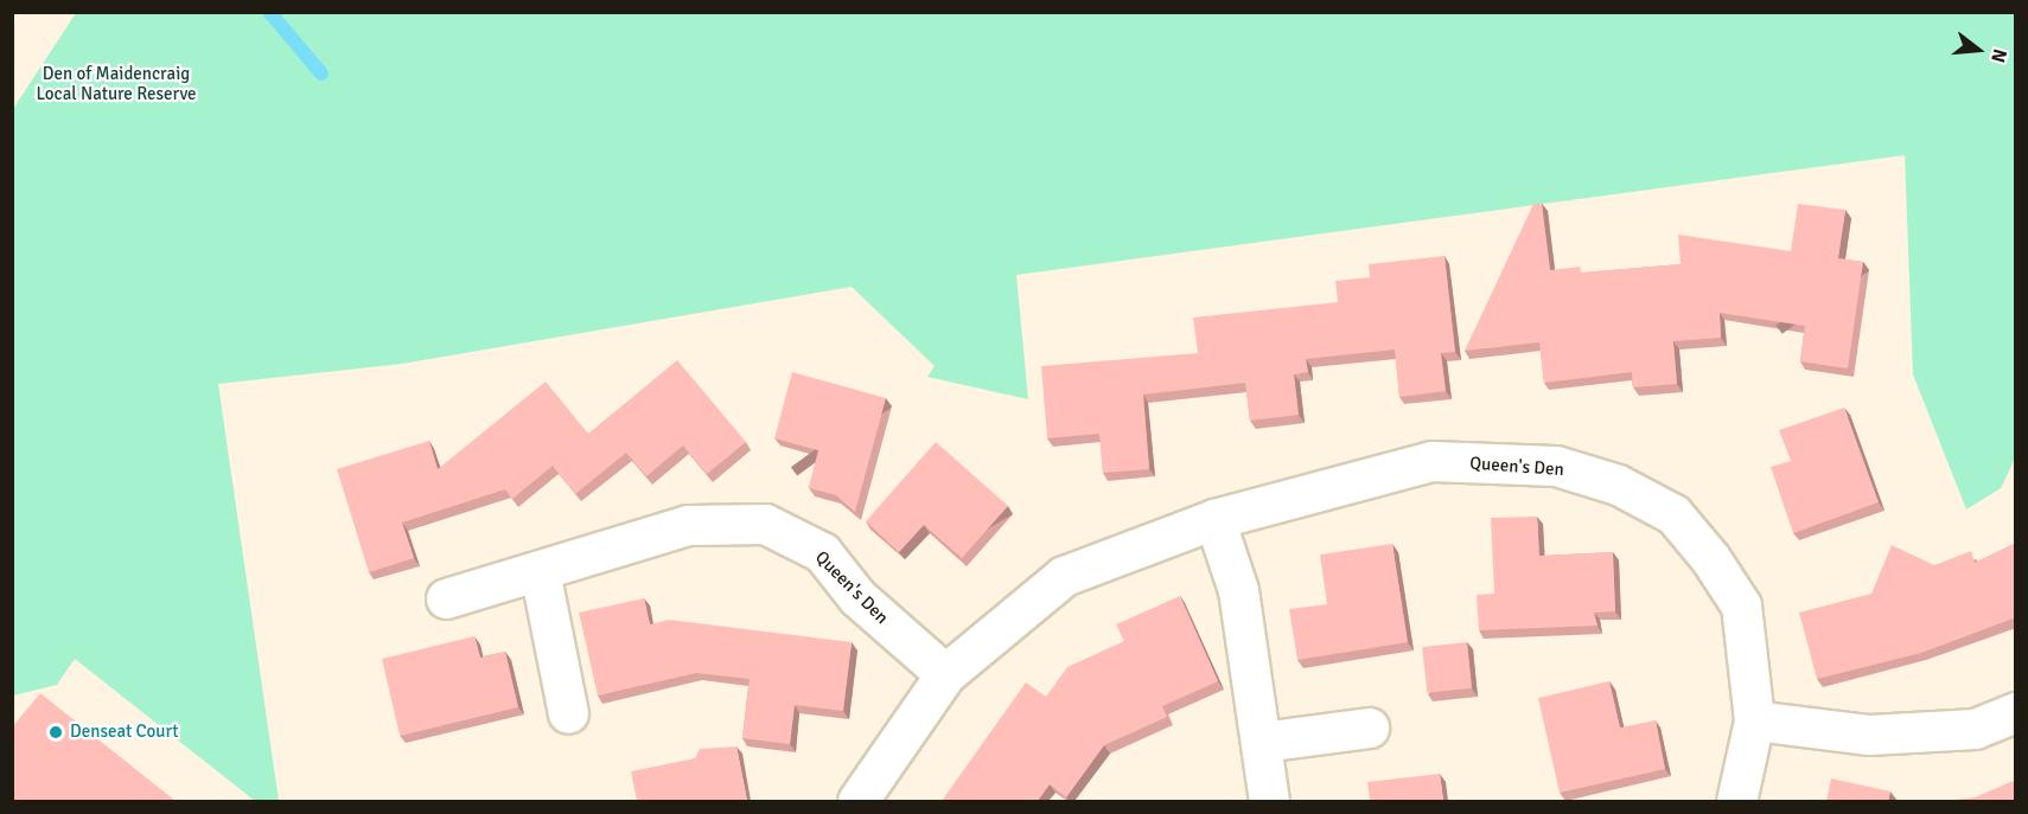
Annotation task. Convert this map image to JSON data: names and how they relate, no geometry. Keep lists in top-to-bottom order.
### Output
{
  "streets": {
    "street": ["Queen's Den"]
  },
  "parks": ["Den of Maidencraig Local Nature Reserve"],
  "places": ["Denseat Court"],
  "north": "right"
}
